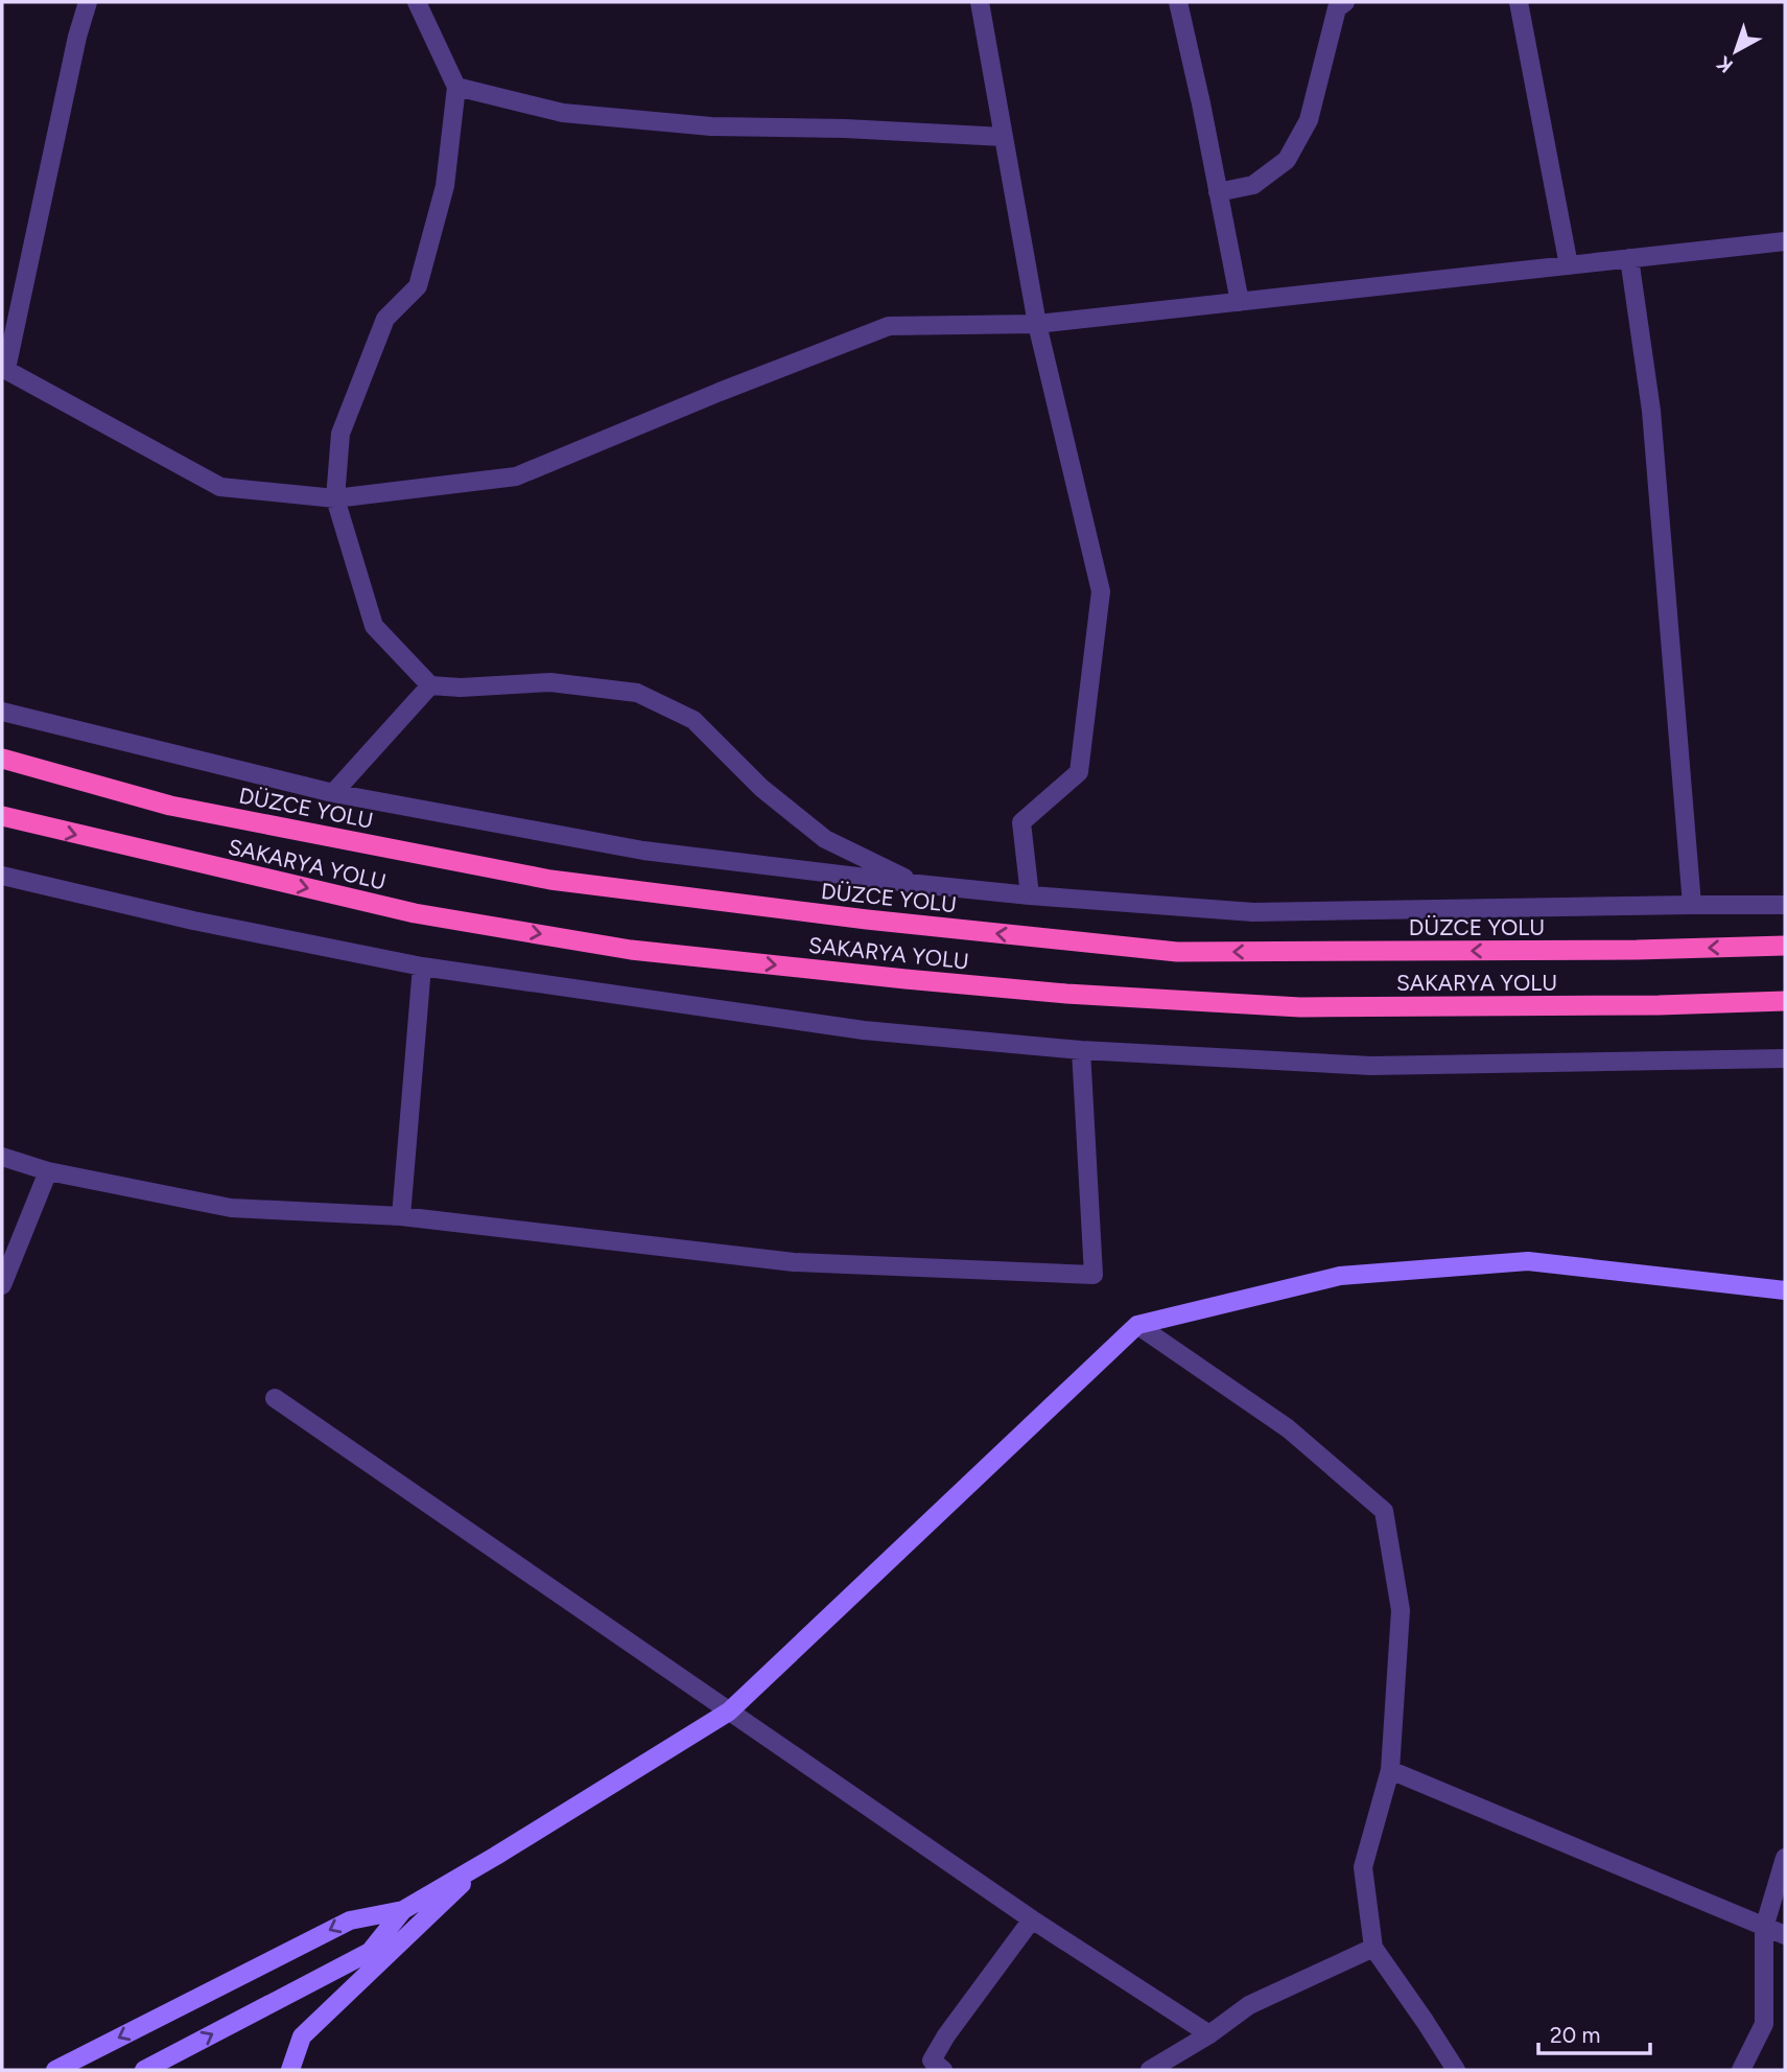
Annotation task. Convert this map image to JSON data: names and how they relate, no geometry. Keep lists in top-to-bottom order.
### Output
{
  "streets": {
    "highway": ["DÜZCE YOLU", "SAKARYA YOLU"]
  },
  "one_way": ["DÜZCE YOLU", "SAKARYA YOLU"],
  "scale_bar": "20 m",
  "north": "bottom left"
}
